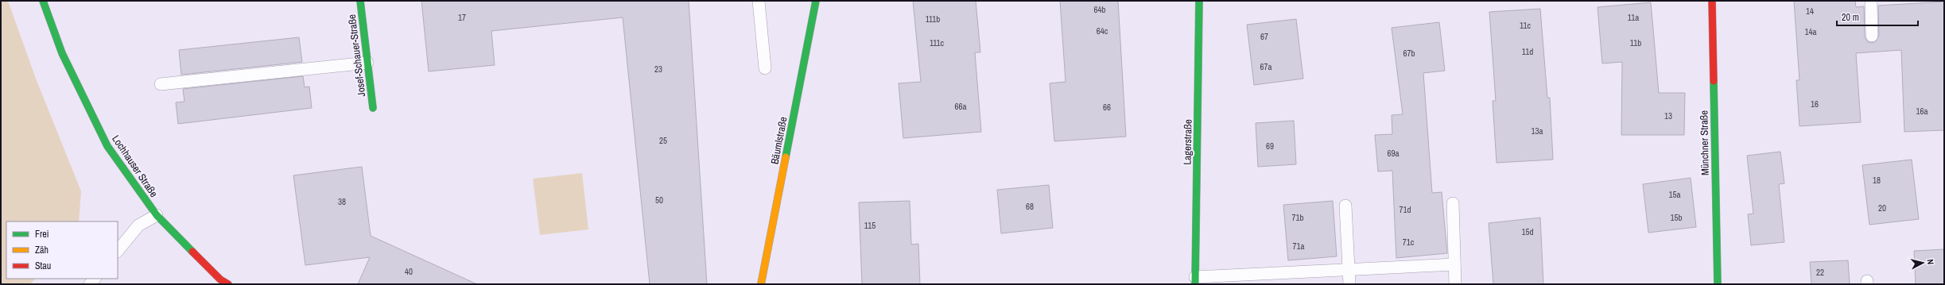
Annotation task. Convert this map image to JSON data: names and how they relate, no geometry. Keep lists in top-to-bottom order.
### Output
{
  "streets": {
    "street": [
      "Josef-Schauer-Straße",
      "Bäumlstraße",
      "Lagerstraße",
      "Münchner Straße",
      "Lochhauser Straße"
    ]
  },
  "house_numbers": [
    "64b",
    "14",
    "17",
    "11a",
    "111b",
    "11c",
    "64c",
    "14a",
    "67",
    "111c",
    "11b",
    "11d",
    "67b",
    "67a",
    "23",
    "16",
    "66a",
    "66",
    "16a",
    "13",
    "13a",
    "25",
    "69",
    "69a",
    "18",
    "15a",
    "50",
    "38",
    "68",
    "20",
    "71d",
    "71b",
    "15b",
    "115",
    "15d",
    "71c",
    "71a",
    "40",
    "22"
  ],
  "legend": ["Frei", "Zäh", "Stau"],
  "scale_bar": "20 m",
  "north": "right"
}
